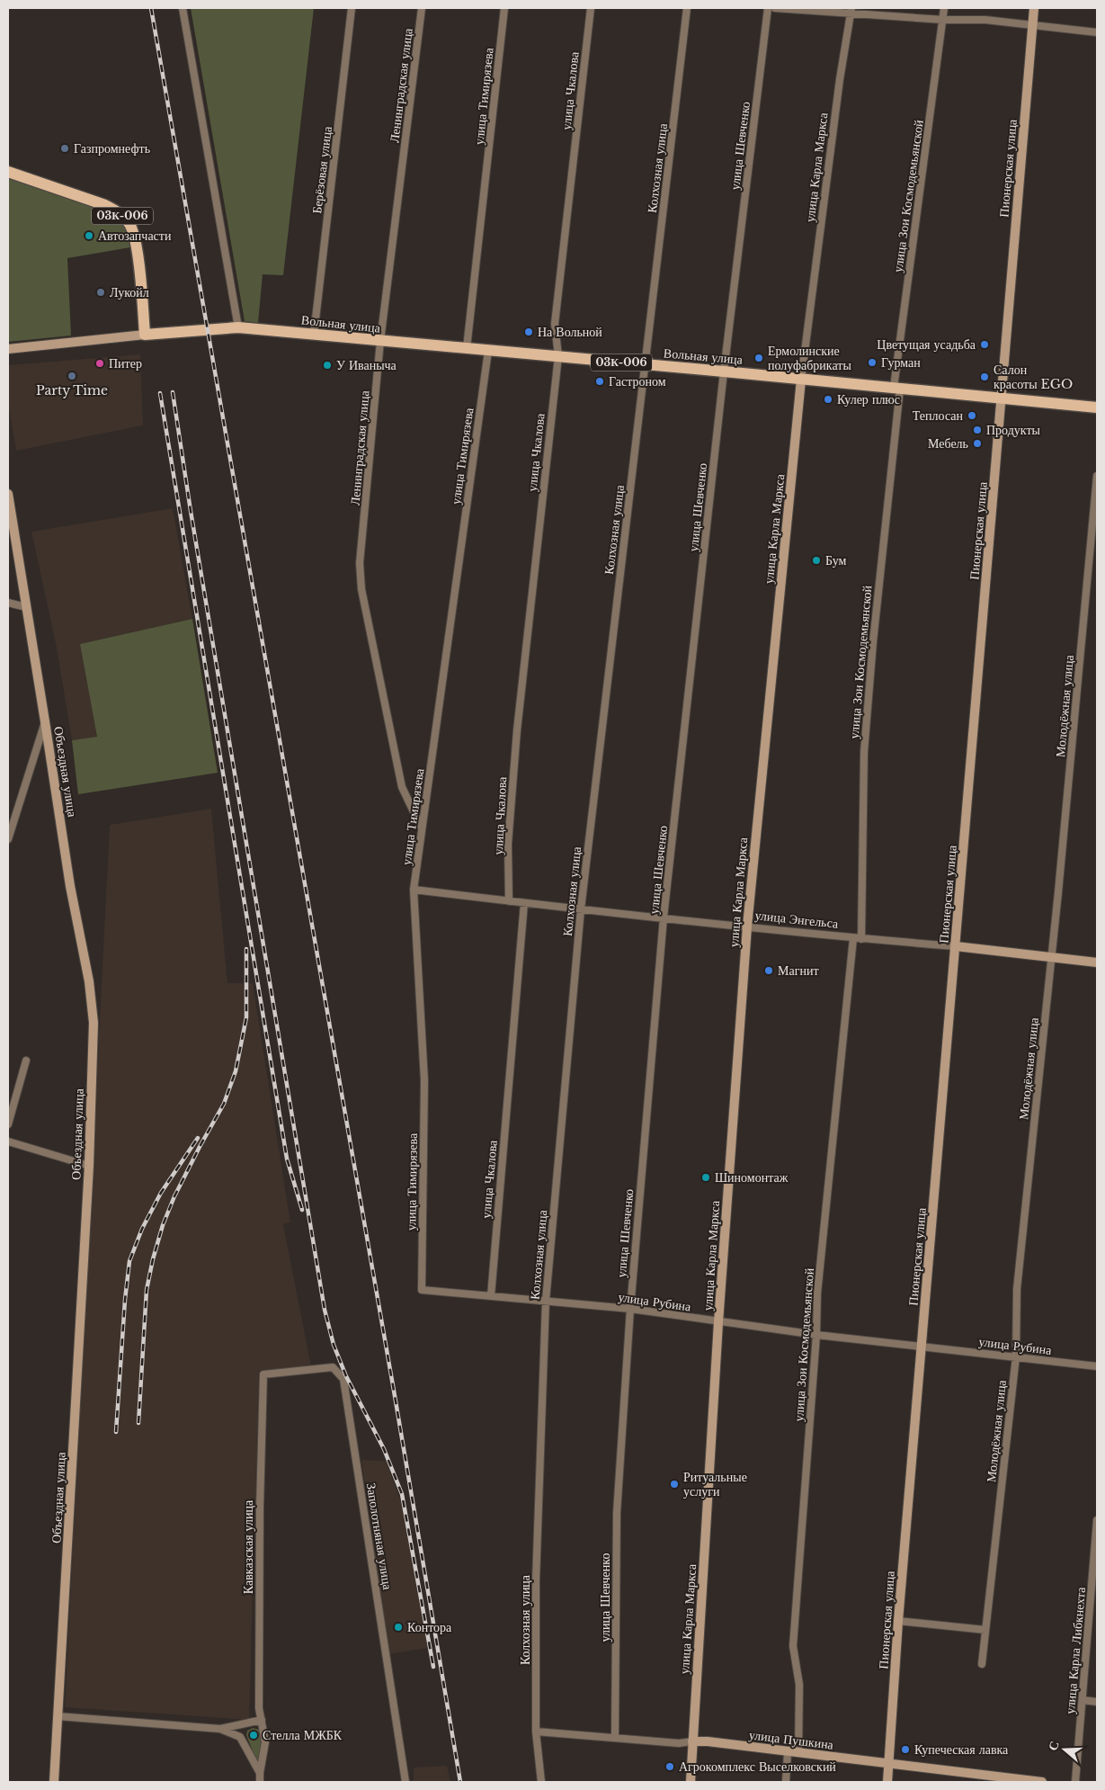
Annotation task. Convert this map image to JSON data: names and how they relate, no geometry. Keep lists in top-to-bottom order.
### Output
{
  "streets": {
    "main road": ["03К-006", "Вольная улица"],
    "street": [
      "Ленинградская улица",
      "улица Чкалова",
      "улица Тимирязева",
      "улица Шевченко",
      "улица Карла Маркса",
      "Колхозная улица",
      "Пионерская улица",
      "Берёзовая улица",
      "улица Зои Космодемьянской",
      "Молодёжная улица",
      "Объездная улица",
      "улица Энгельса",
      "улица Рубина",
      "Заполотняная улица",
      "Кавказская улица",
      "улица Карла Либкнехта",
      "улица Пушкина"
    ]
  },
  "crossings": [
    ["Ленинградская улица", "улица Тимирязева"],
    ["Ленинградская улица", "Вольная улица"],
    ["улица Чкалова", "Вольная улица"],
    ["улица Чкалова", "улица Энгельса"],
    ["улица Чкалова", "улица Рубина"],
    ["улица Тимирязева", "Вольная улица"],
    ["улица Тимирязева", "улица Энгельса"],
    ["улица Тимирязева", "улица Рубина"],
    ["улица Шевченко", "Вольная улица"],
    ["улица Шевченко", "улица Энгельса"],
    ["улица Шевченко", "улица Рубина"],
    ["улица Шевченко", "улица Пушкина"],
    ["улица Карла Маркса", "Вольная улица"],
    ["улица Карла Маркса", "улица Энгельса"],
    ["улица Карла Маркса", "улица Рубина"],
    ["улица Карла Маркса", "улица Пушкина"],
    ["Колхозная улица", "Вольная улица"],
    ["Колхозная улица", "улица Энгельса"],
    ["Колхозная улица", "улица Рубина"],
    ["Колхозная улица", "улица Пушкина"],
    ["Пионерская улица", "Вольная улица"],
    ["Пионерская улица", "улица Энгельса"],
    ["Пионерская улица", "улица Рубина"],
    ["Пионерская улица", "улица Пушкина"],
    ["Берёзовая улица", "Вольная улица"],
    ["улица Зои Космодемьянской", "Вольная улица"],
    ["улица Зои Космодемьянской", "улица Энгельса"],
    ["улица Зои Космодемьянской", "улица Рубина"],
    ["улица Зои Космодемьянской", "улица Пушкина"],
    ["03К-006", "Вольная улица"],
    ["Молодёжная улица", "улица Энгельса"],
    ["Молодёжная улица", "улица Рубина"],
    ["Объездная улица", "Кавказская улица"],
    ["Заполотняная улица", "Кавказская улица"]
  ],
  "places": [
    "Газпромнефть",
    "Автозапчасти",
    "Лукойл",
    "На Вольной",
    "Цветущая усадьба",
    "Ермолинские полуфабрикаты",
    "Гурман",
    "Питер",
    "У Иваныча",
    "Party Time",
    "Салон красоты EGO",
    "Гастроном",
    "Кулер плюс",
    "Теплосан",
    "Продукты",
    "Мебель",
    "Бум",
    "Магнит",
    "Шиномонтаж",
    "Ритуальные услуги",
    "Контора",
    "Стелла МЖБК",
    "Купеческая лавка",
    "Агрокомплекс Выселковский"
  ],
  "north": "left"
}
